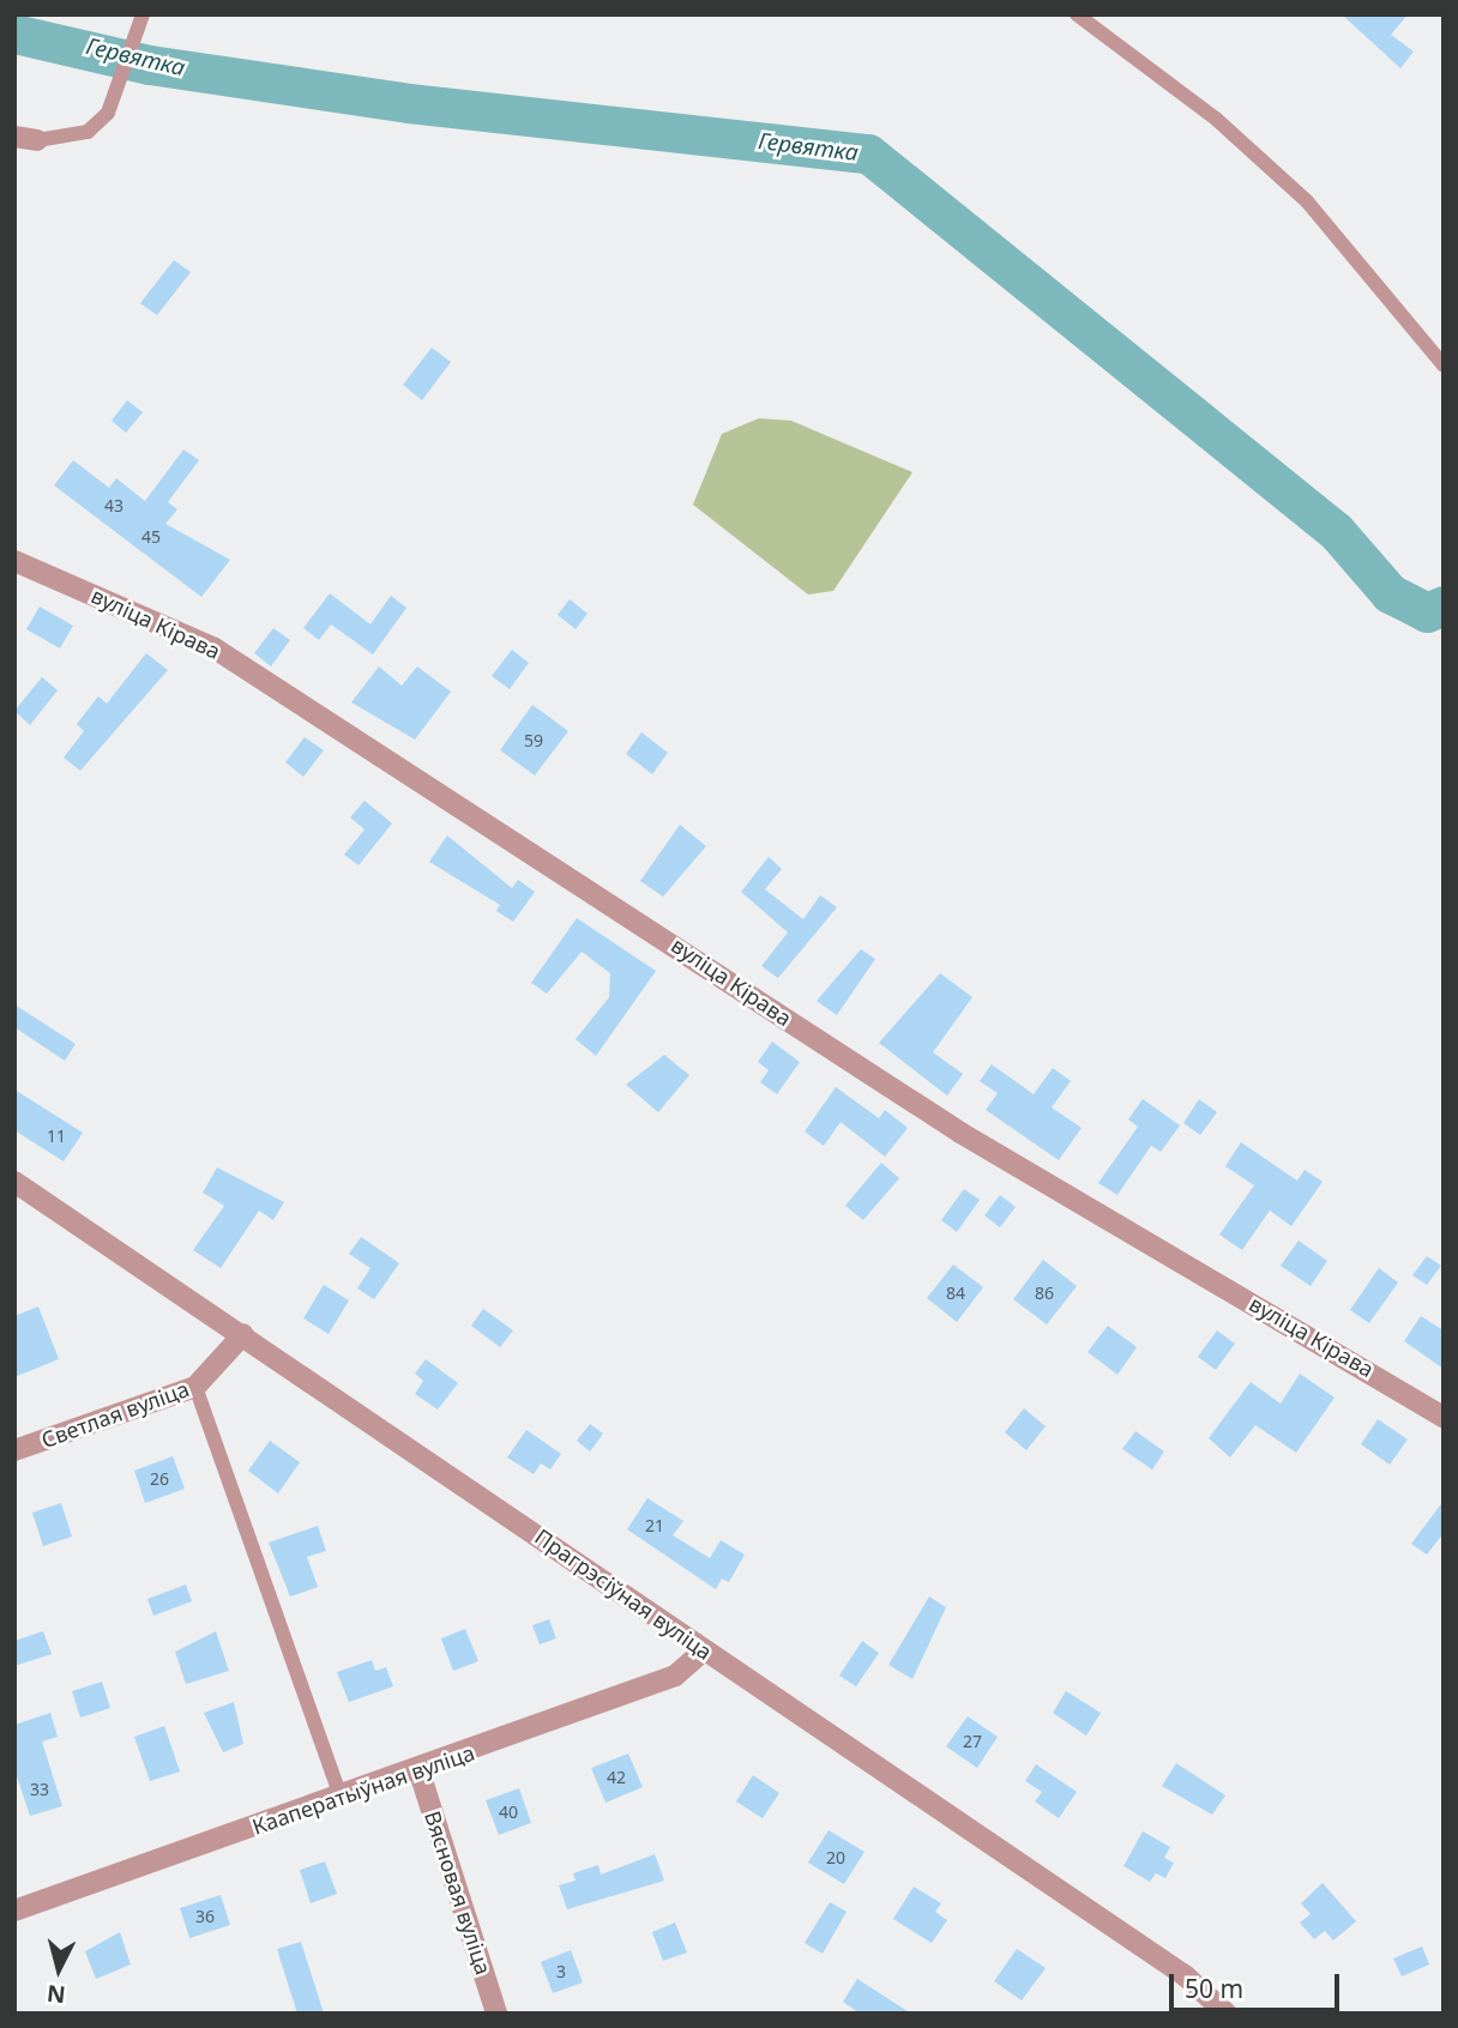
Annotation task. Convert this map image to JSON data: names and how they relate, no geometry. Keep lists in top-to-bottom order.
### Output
{
  "streets": {
    "street": [
      "вуліца Кірава",
      "Светлая вуліца",
      "Прагрэсіўная вуліца",
      "Кааператыўная вуліца",
      "Вясновая вуліца"
    ]
  },
  "crossings": [
    ["Светлая вуліца", "Прагрэсіўная вуліца"],
    ["Прагрэсіўная вуліца", "Кааператыўная вуліца"],
    ["Кааператыўная вуліца", "Вясновая вуліца"]
  ],
  "water": ["Гервятка"],
  "house_numbers": [
    "43",
    "45",
    "59",
    "11",
    "84",
    "86",
    "26",
    "21",
    "27",
    "42",
    "33",
    "40",
    "20",
    "36",
    "3"
  ],
  "scale_bar": "50 m",
  "north": "bottom"
}
